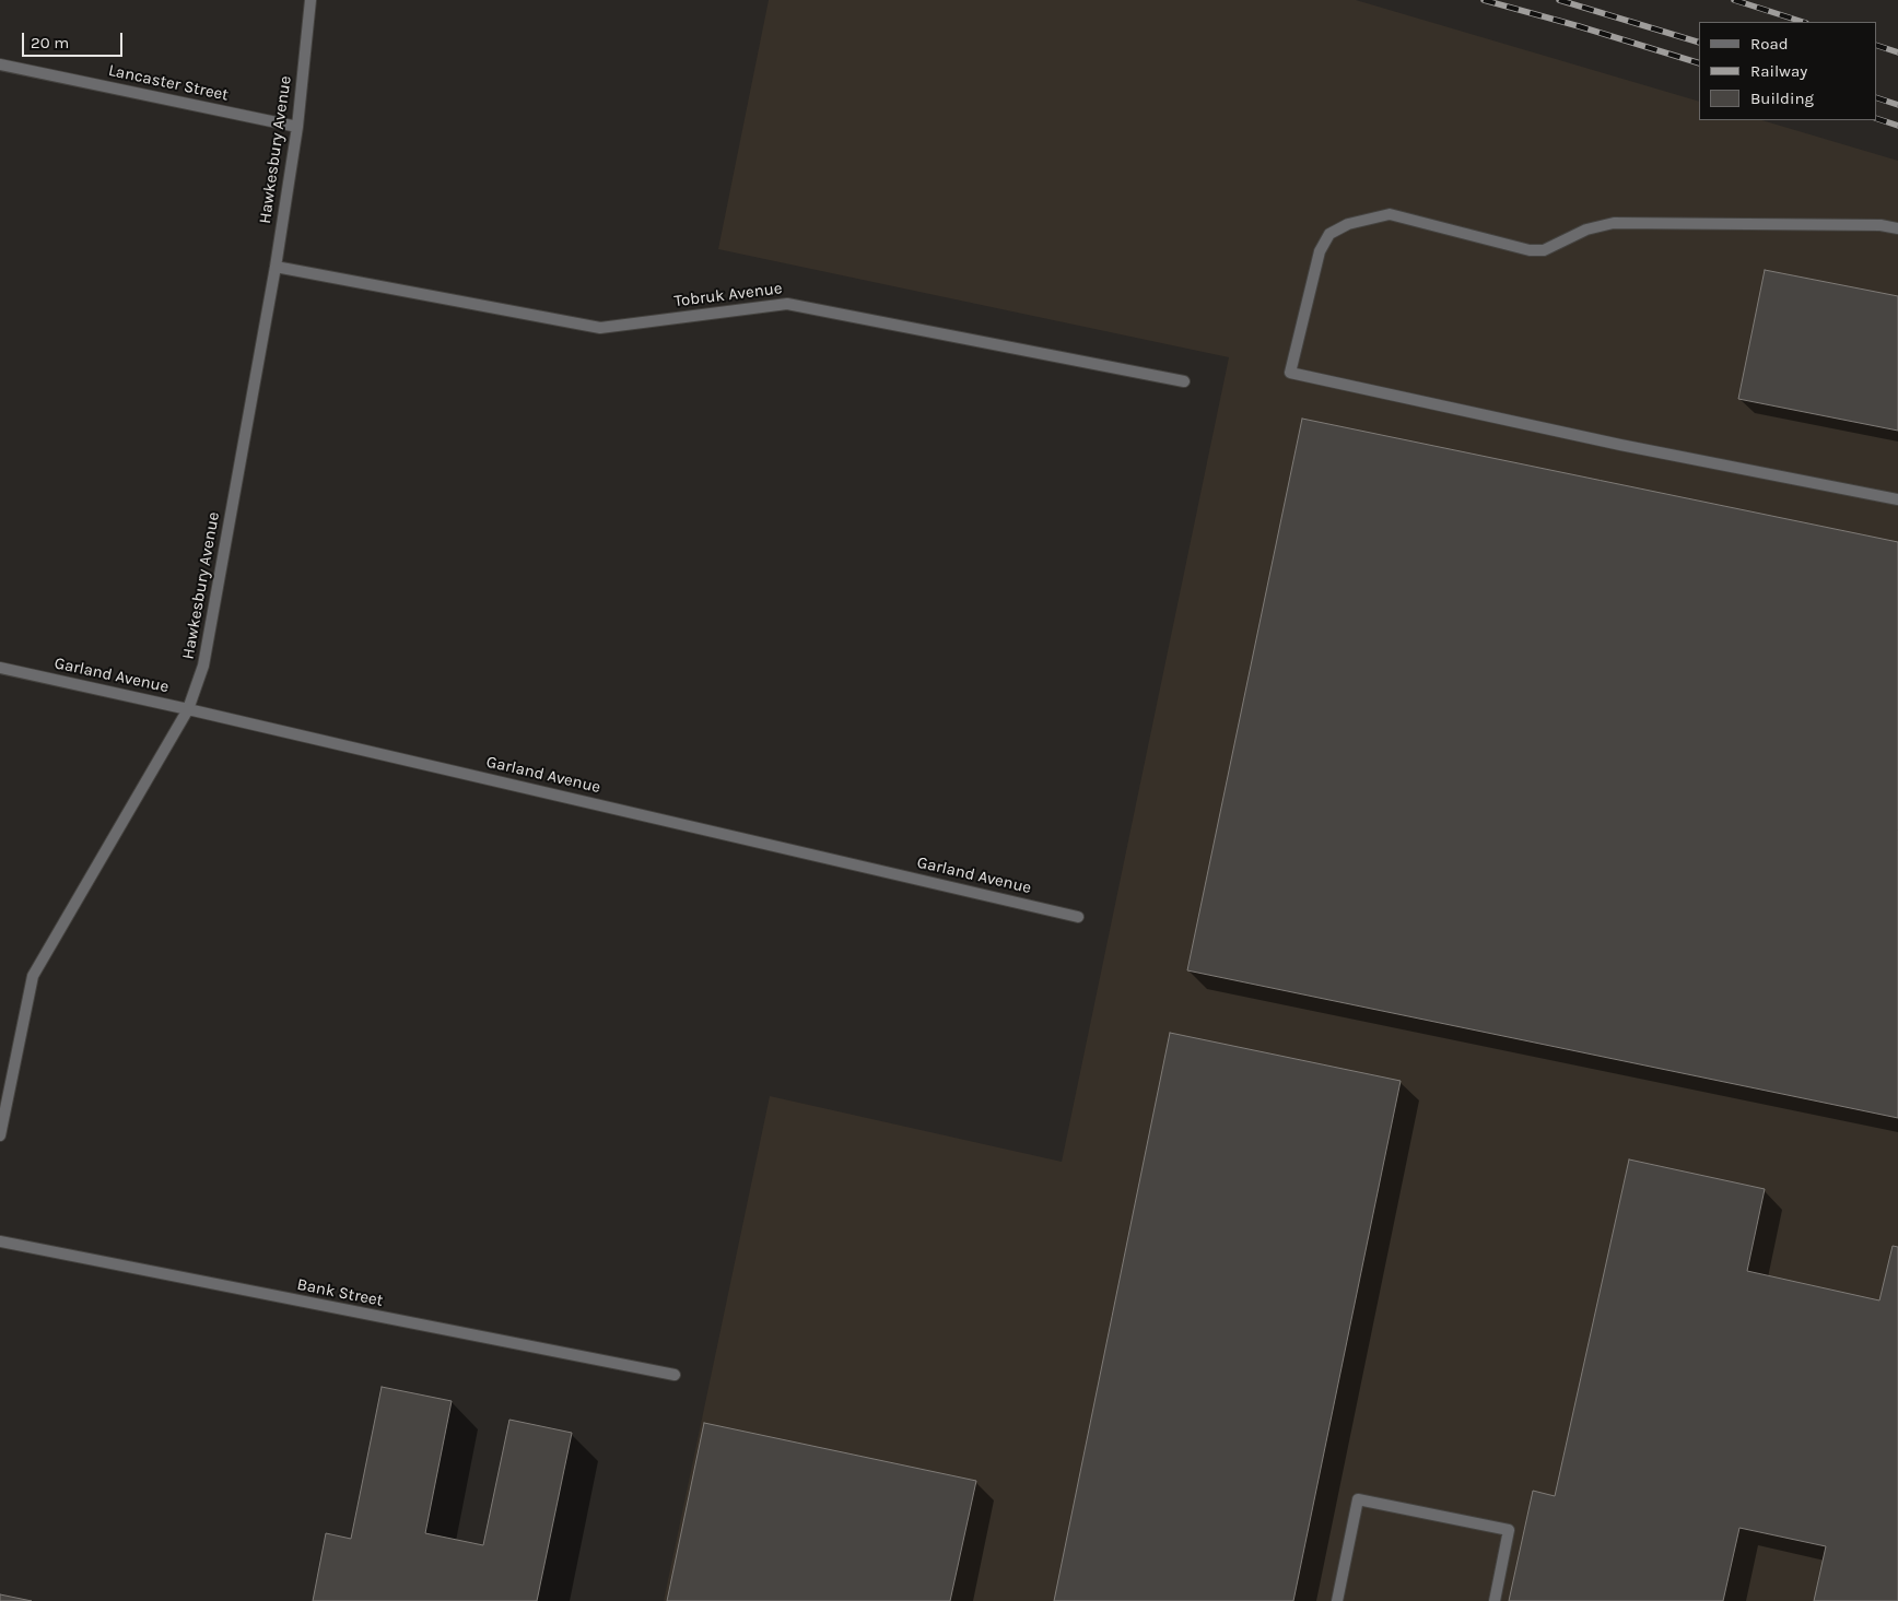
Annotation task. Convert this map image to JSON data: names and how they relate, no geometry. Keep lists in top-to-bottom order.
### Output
{
  "streets": {
    "street": [
      "Lancaster Street",
      "Hawkesbury Avenue",
      "Tobruk Avenue",
      "Garland Avenue",
      "Bank Street"
    ]
  },
  "crossings": [
    ["Lancaster Street", "Hawkesbury Avenue"],
    ["Hawkesbury Avenue", "Tobruk Avenue"],
    ["Hawkesbury Avenue", "Garland Avenue"]
  ],
  "legend": ["Road", "Railway", "Building"],
  "scale_bar": "20 m"
}
